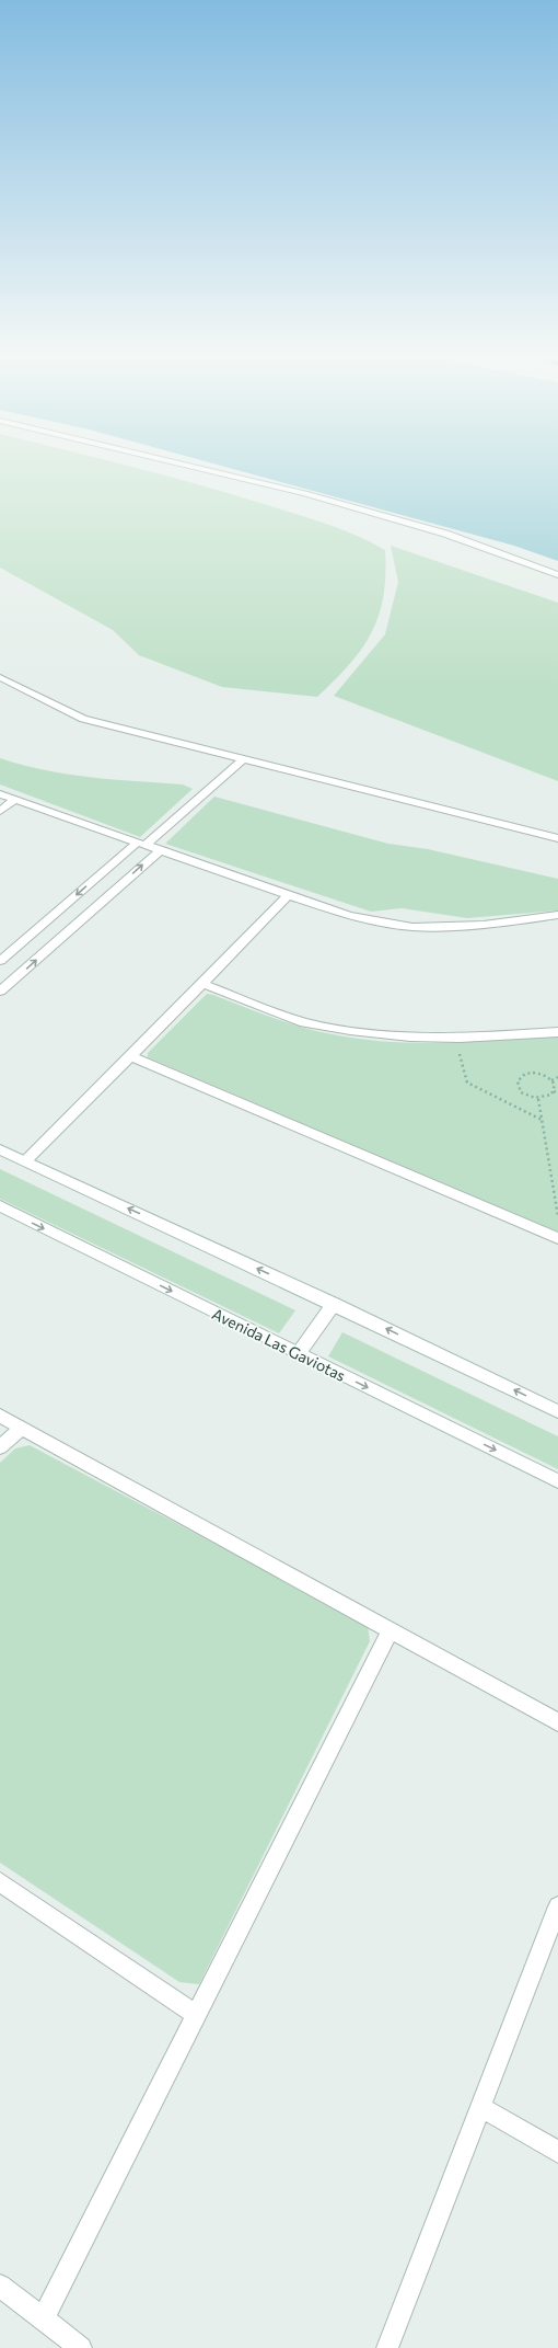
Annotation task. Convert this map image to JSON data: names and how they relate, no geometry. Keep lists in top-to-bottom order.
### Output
{
  "streets": {
    "street": ["Avenida Las Gaviotas"]
  }
}
